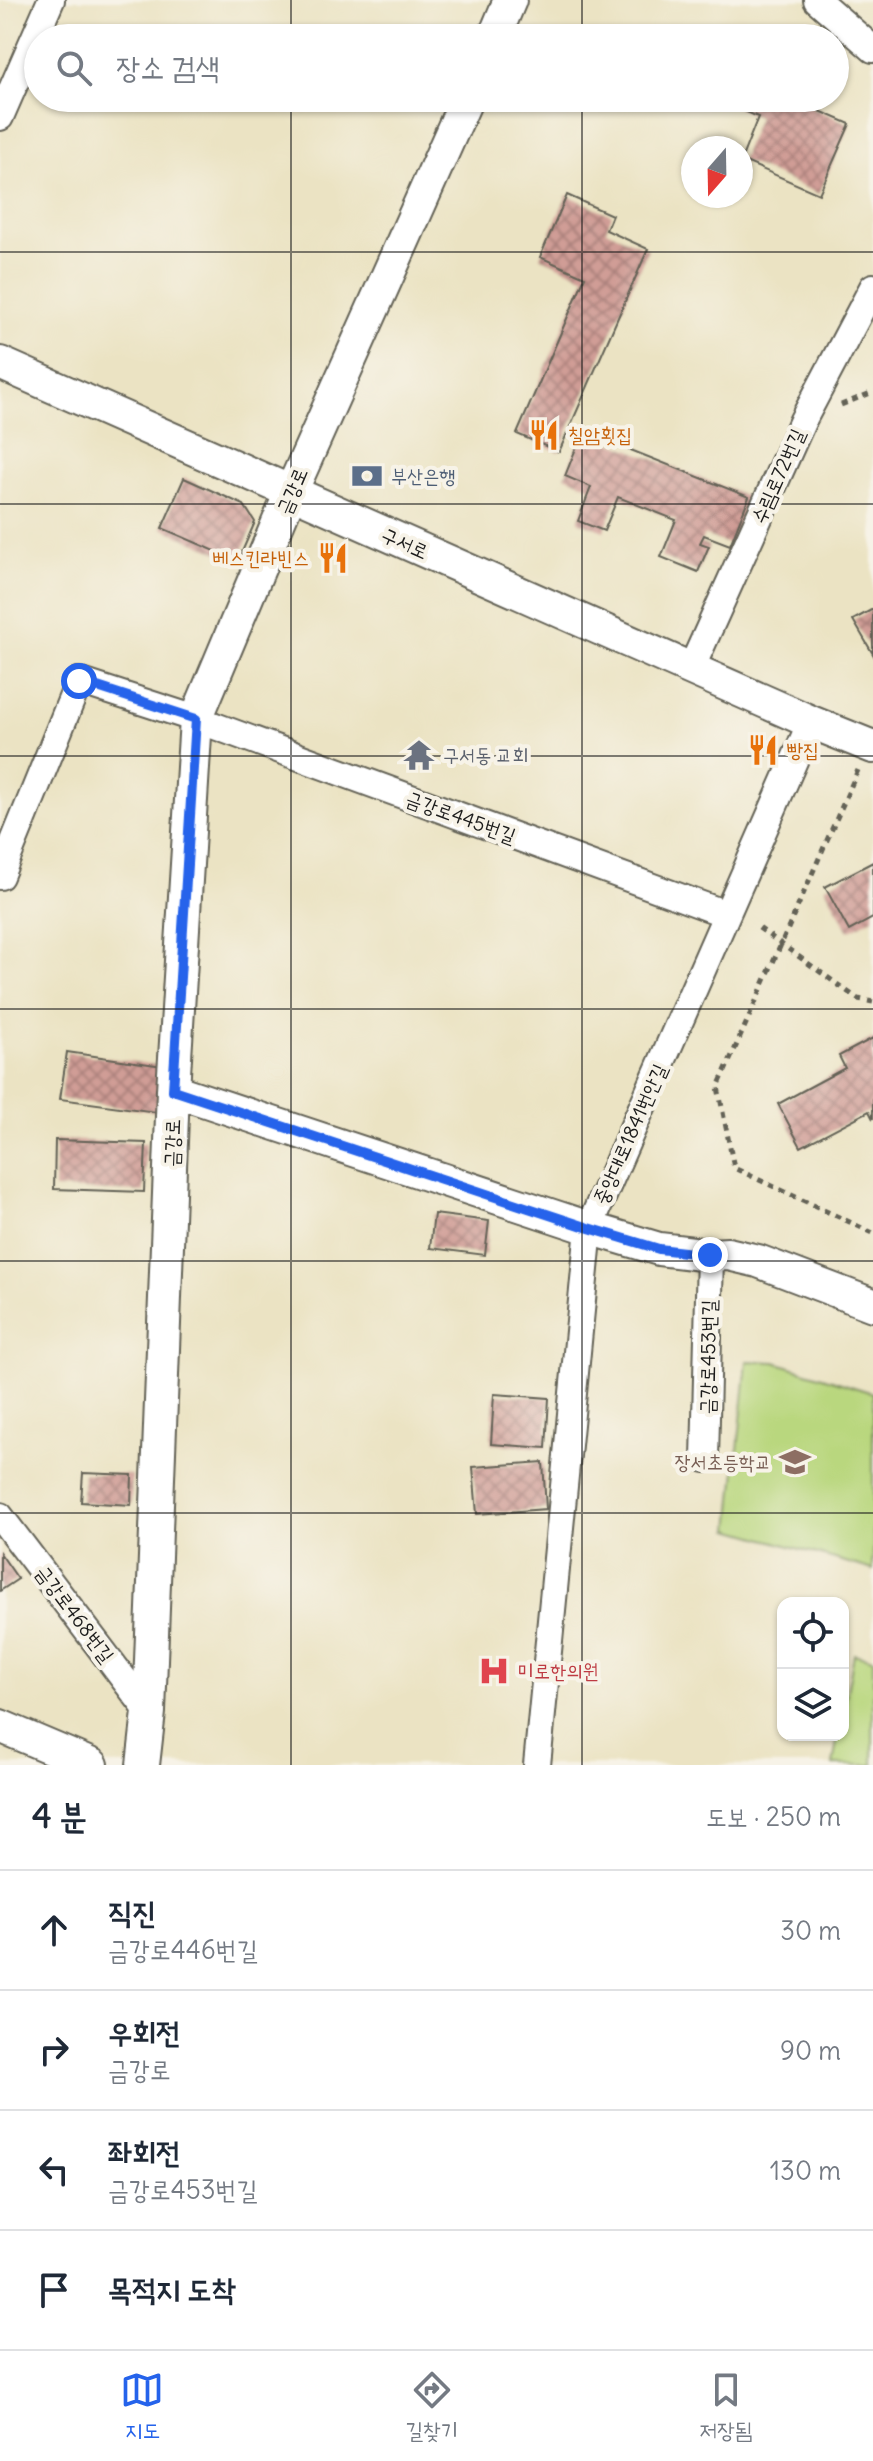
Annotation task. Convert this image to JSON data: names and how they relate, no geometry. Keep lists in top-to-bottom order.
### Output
{
  "streets": {
    "street": [
      "수림로72번길",
      "금강로",
      "구서로",
      "금강로445번길",
      "중앙대로1841번안길",
      "금강로453번길",
      "금강로468번길"
    ]
  },
  "crossings": [
    ["수림로72번길", "구서로"],
    ["금강로", "구서로"],
    ["금강로", "금강로445번길"],
    ["금강로", "금강로468번길"],
    ["구서로", "중앙대로1841번안길"],
    ["금강로445번길", "중앙대로1841번안길"]
  ],
  "places": {
    "restaurant": ["칠암횟집", "베스킨라빈스", "빵집"],
    "bank": ["부산은행"],
    "temple": ["구서동 교회"],
    "school or university": ["장서초등학교"],
    "hospital": ["미로한의원"]
  },
  "north": "bottom",
  "page": {
    "search": "장소 검색",
    "heading": ["4 분", "도보 · 250 m"],
    "list": [
      ["직진", "금강로446번길", "30 m"],
      ["우회전", "금강로", "90 m"],
      ["좌회전", "금강로453번길", "130 m"],
      "목적지 도착"
    ],
    "nav": ["지도", "길찾기", "저장됨"]
  }
}
